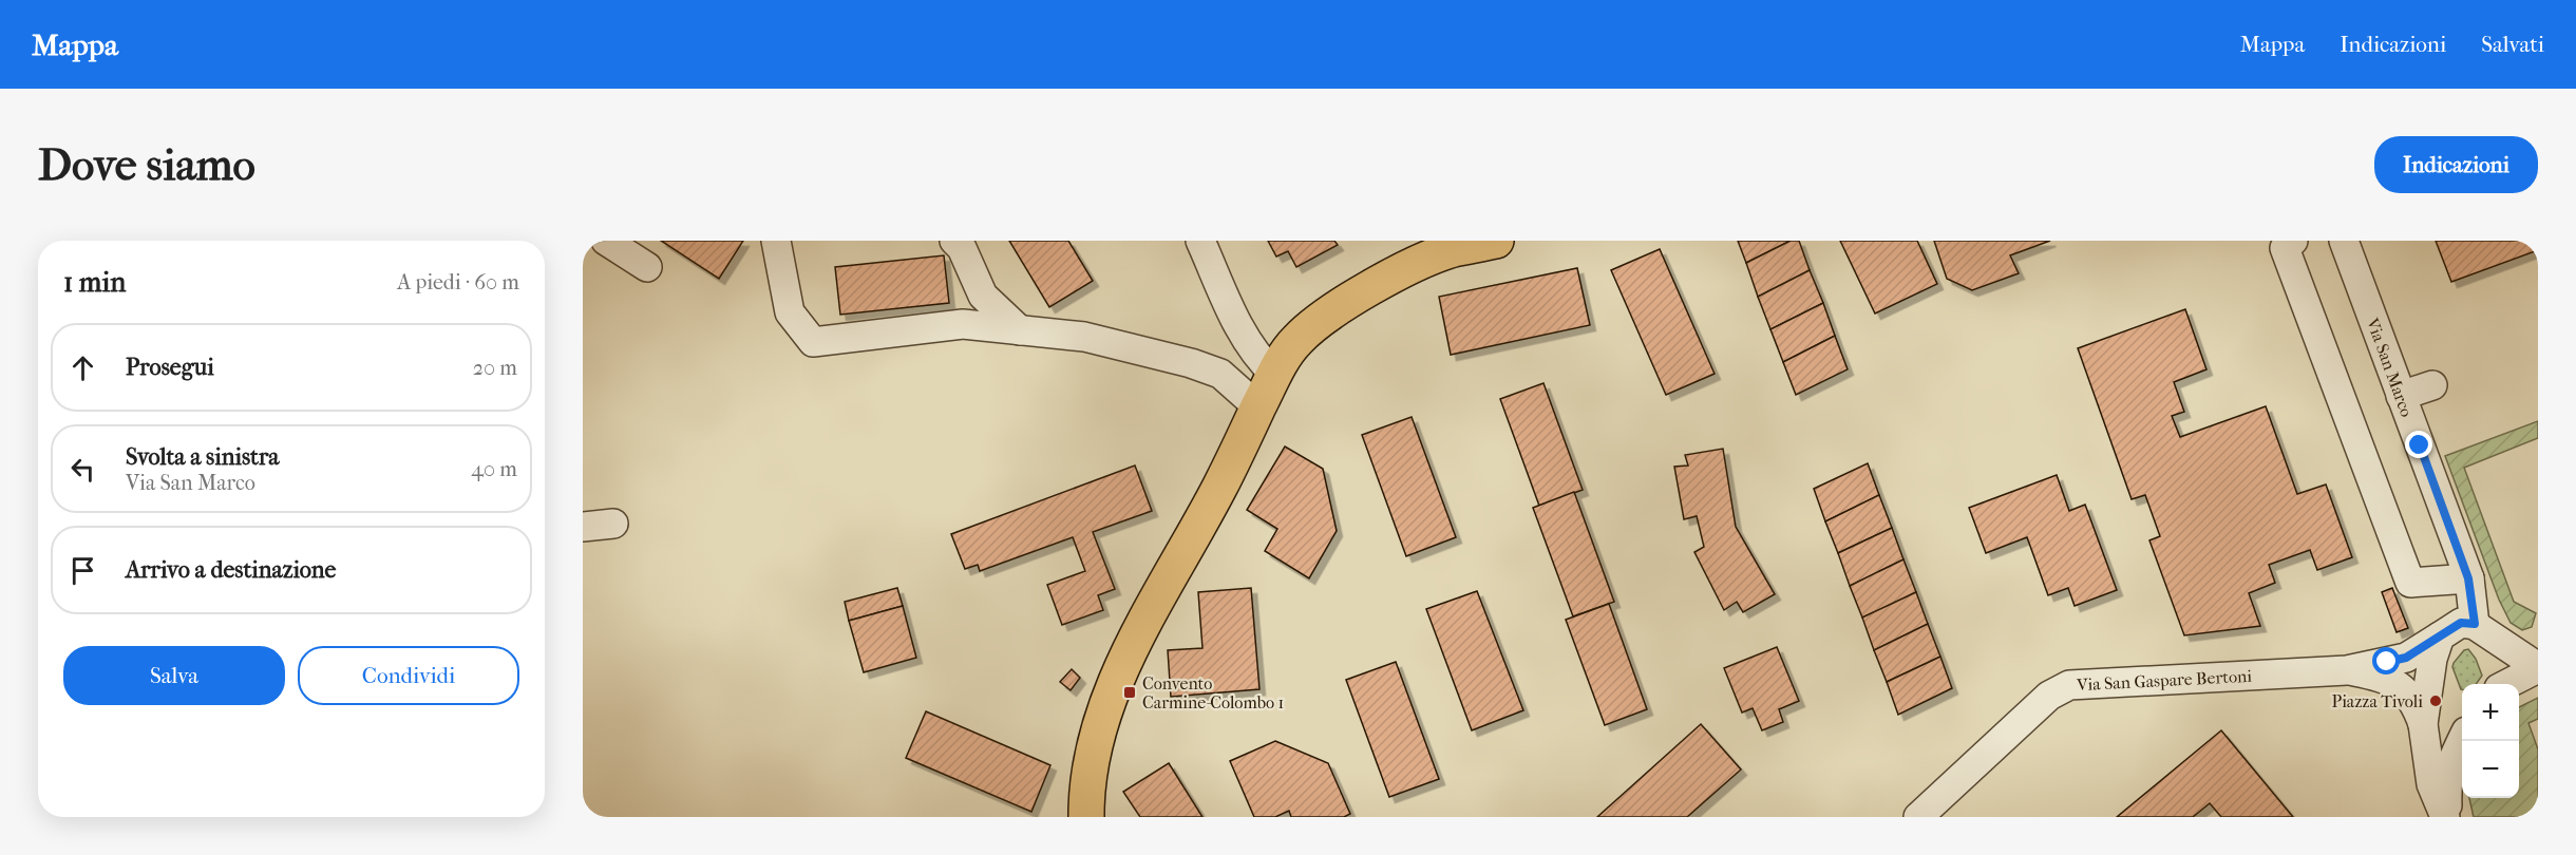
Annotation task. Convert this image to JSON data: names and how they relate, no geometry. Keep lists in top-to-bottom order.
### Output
{
  "streets": {
    "street": ["Via San Marco", "Via San Gaspare Bertoni"]
  },
  "places": {
    "transit": ["Convento Carmine-Colombo 1"],
    "other": ["Piazza Tivoli"]
  },
  "page": {
    "header": "Mappa",
    "nav": ["Mappa", "Indicazioni", "Salvati"],
    "buttons": [
      "Indicazioni",
      ["Salva", "Condividi"]
    ],
    "title": "Dove siamo",
    "heading": ["1 min", "A piedi · 60 m"],
    "list": [
      ["Prosegui", "20 m"],
      ["Svolta a sinistra", "Via San Marco", "40 m"],
      "Arrivo a destinazione"
    ],
    "map_buttons": ["+", "−"]
  }
}
